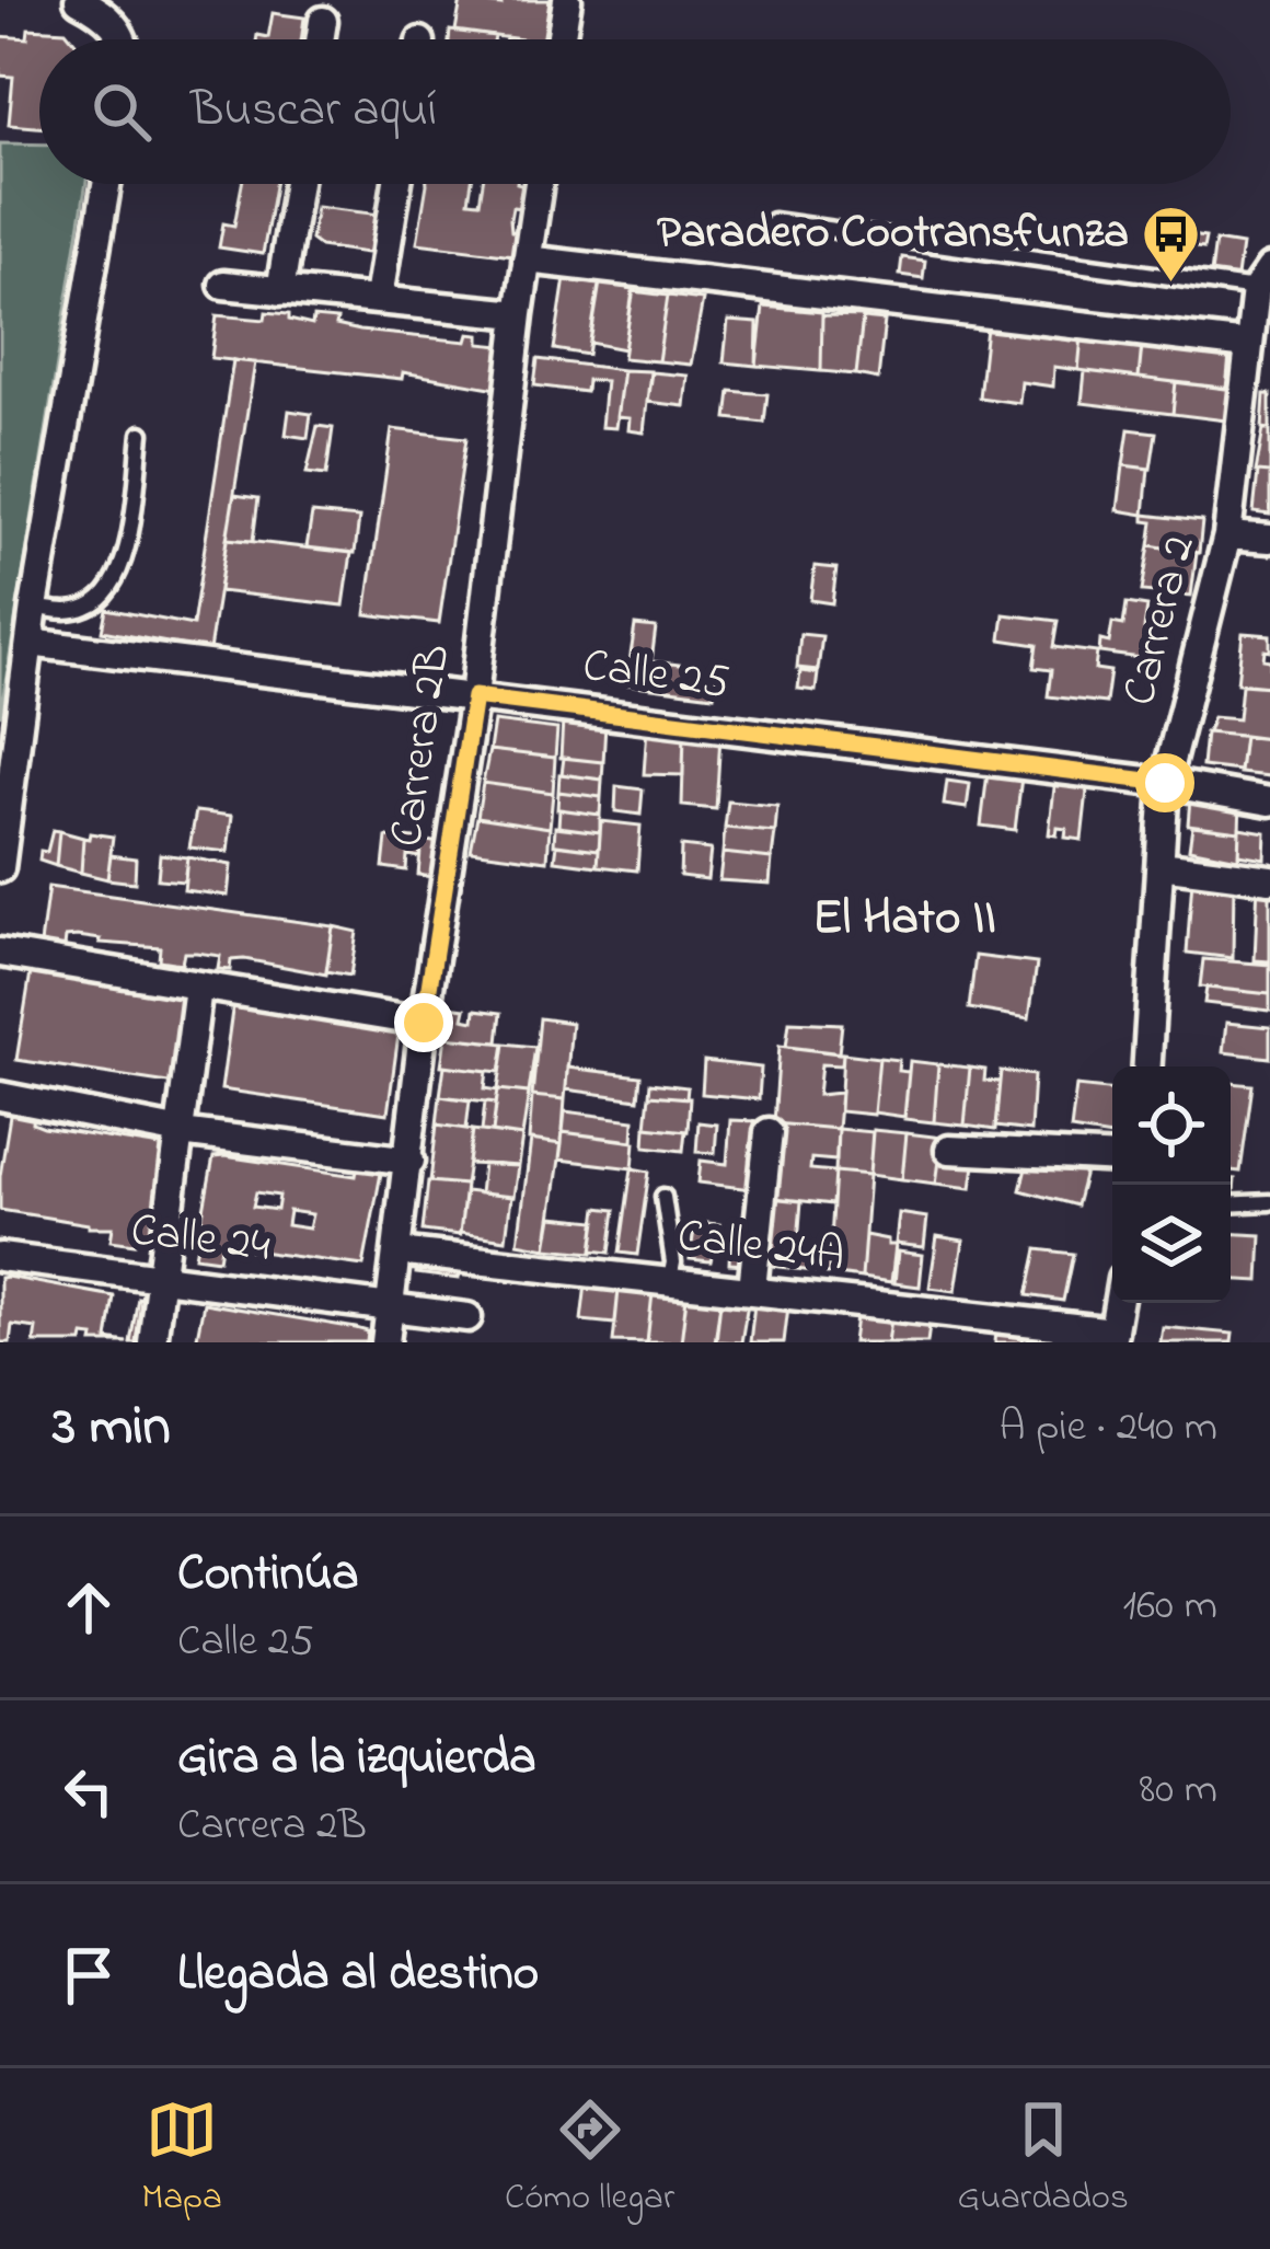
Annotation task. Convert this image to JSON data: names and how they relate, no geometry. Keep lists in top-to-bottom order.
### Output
{
  "streets": {
    "street": [
      "Carrera 2",
      "Calle 25",
      "Carrera 2B",
      "Calle 24",
      "Calle 24A"
    ]
  },
  "crossings": [
    ["Carrera 2", "Calle 25"],
    ["Calle 25", "Carrera 2B"],
    ["Carrera 2B", "Calle 24"],
    ["Carrera 2B", "Calle 24A"]
  ],
  "districts": ["El Hato II"],
  "places": {
    "bus stop": ["Paradero Cootransfunza"]
  },
  "page": {
    "search": "Buscar aquí",
    "heading": ["3 min", "A pie · 240 m"],
    "list": [
      ["Continúa", "Calle 25", "160 m"],
      ["Gira a la izquierda", "Carrera 2B", "80 m"],
      "Llegada al destino"
    ],
    "nav": ["Mapa", "Cómo llegar", "Guardados"]
  }
}
